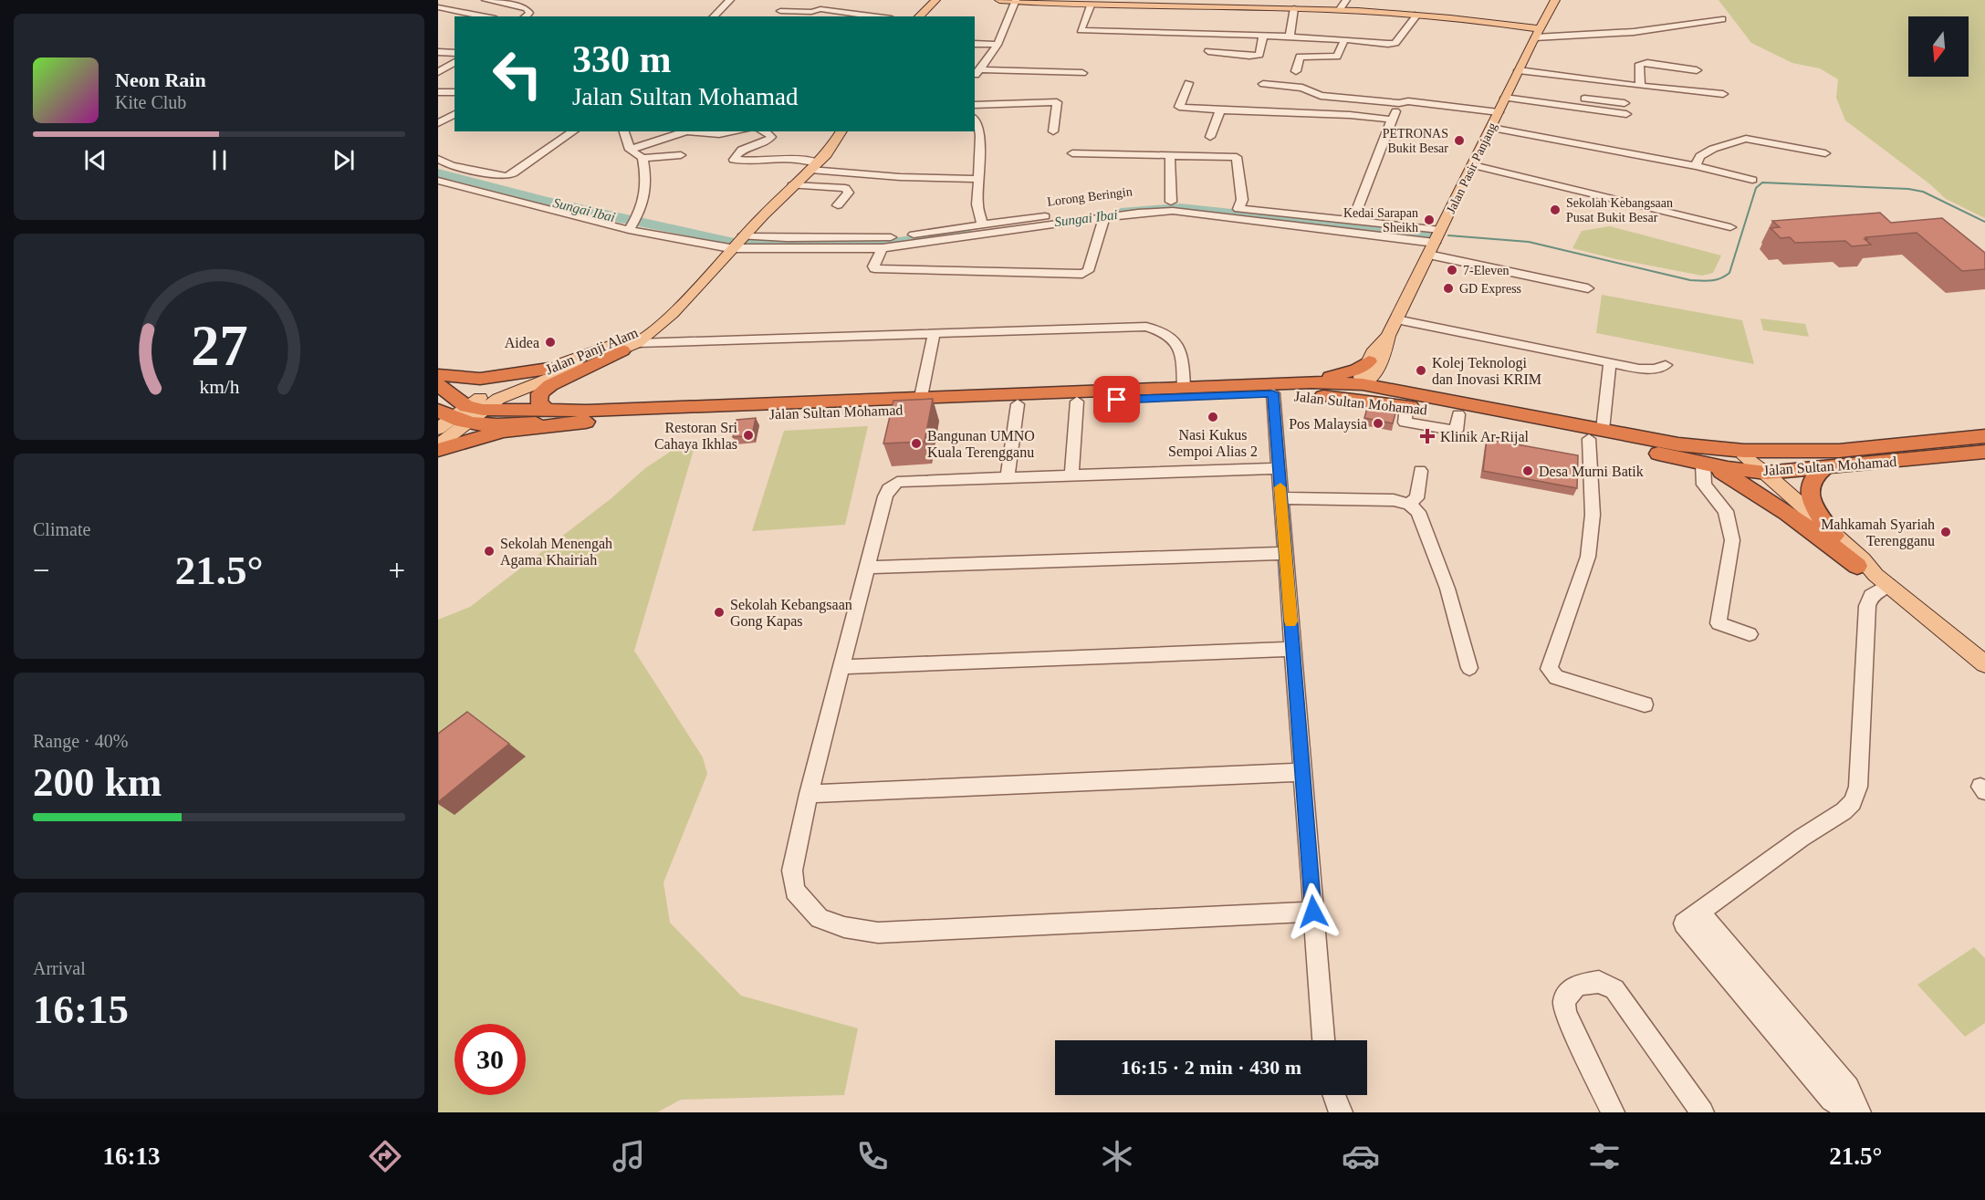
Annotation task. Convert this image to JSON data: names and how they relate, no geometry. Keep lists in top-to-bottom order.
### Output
{
  "streets": {
    "highway": ["Jalan Sultan Mohamad"],
    "main road": ["Jalan Pasir Panjang", "Jalan Panji Alam"],
    "street": ["Lorong Beringin"]
  },
  "crossings": [
    ["Jalan Pasir Panjang", "Lorong Beringin"],
    ["Jalan Pasir Panjang", "Jalan Sultan Mohamad"],
    ["Lorong Beringin", "Jalan Panji Alam"],
    ["Jalan Panji Alam", "Jalan Sultan Mohamad"]
  ],
  "water": ["Sungai Ibai"],
  "places": {
    "other": [
      "PETRONAS Bukit Besar",
      "Sekolah Kebangsaan Pusat Bukit Besar",
      "Kedai Sarapan Sheikh",
      "7-Eleven",
      "GD Express",
      "Aidea",
      "Kolej Teknologi dan Inovasi KRIM",
      "Nasi Kukus Sempoi Alias 2",
      "Pos Malaysia",
      "Restoran Sri Cahaya Ikhlas",
      "Bangunan UMNO Kuala Terengganu",
      "Desa Murni Batik",
      "Mahkamah Syariah Terengganu",
      "Sekolah Menengah Agama Khairiah",
      "Sekolah Kebangsaan Gong Kapas"
    ],
    "health": ["Klinik Ar-Rijal"]
  },
  "north": "bottom",
  "page": {
    "turn": ["330 m", "Jalan Sultan Mohamad"],
    "song": ["Neon Rain", "Kite Club"],
    "tile": [
      "Climate",
      ["Range · 40%", "200 km"],
      ["Arrival", "16:15"]
    ],
    "heat": ["−", "21.5°", "+"],
    "limit": "30",
    "trip": "16:15 · 2 min · 430 m",
    "tabs": ["16:13", "21.5°"],
    "gauge": ["27", "km/h"]
  }
}
